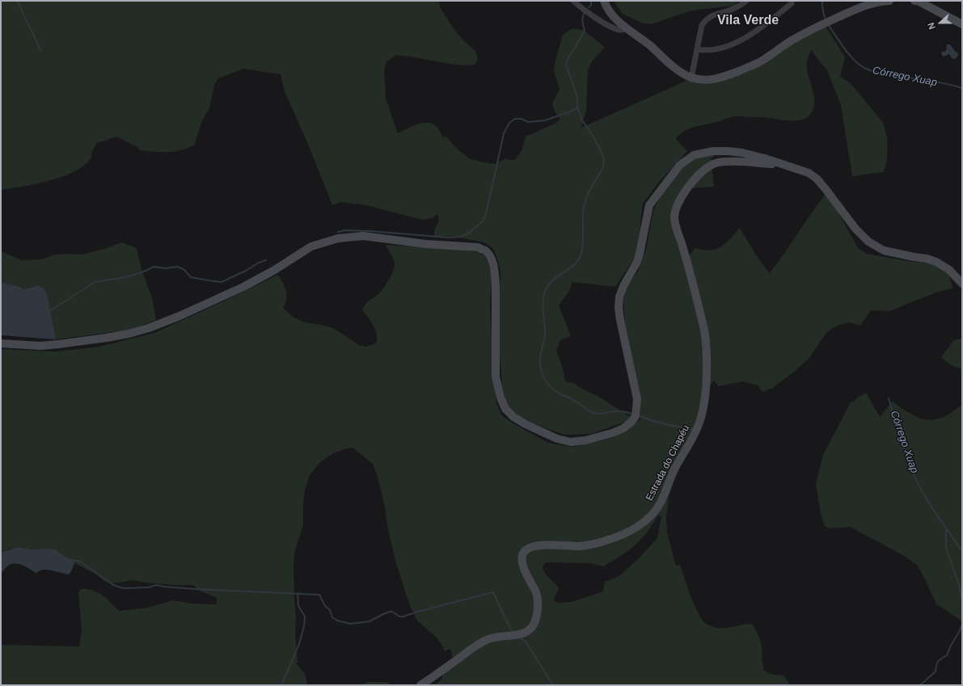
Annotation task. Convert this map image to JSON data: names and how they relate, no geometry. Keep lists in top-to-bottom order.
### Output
{
  "streets": {
    "main road": ["Estrada do Chapéu"]
  },
  "districts": ["Vila Verde"],
  "water": ["Córrego Xuap"],
  "north": "left"
}
